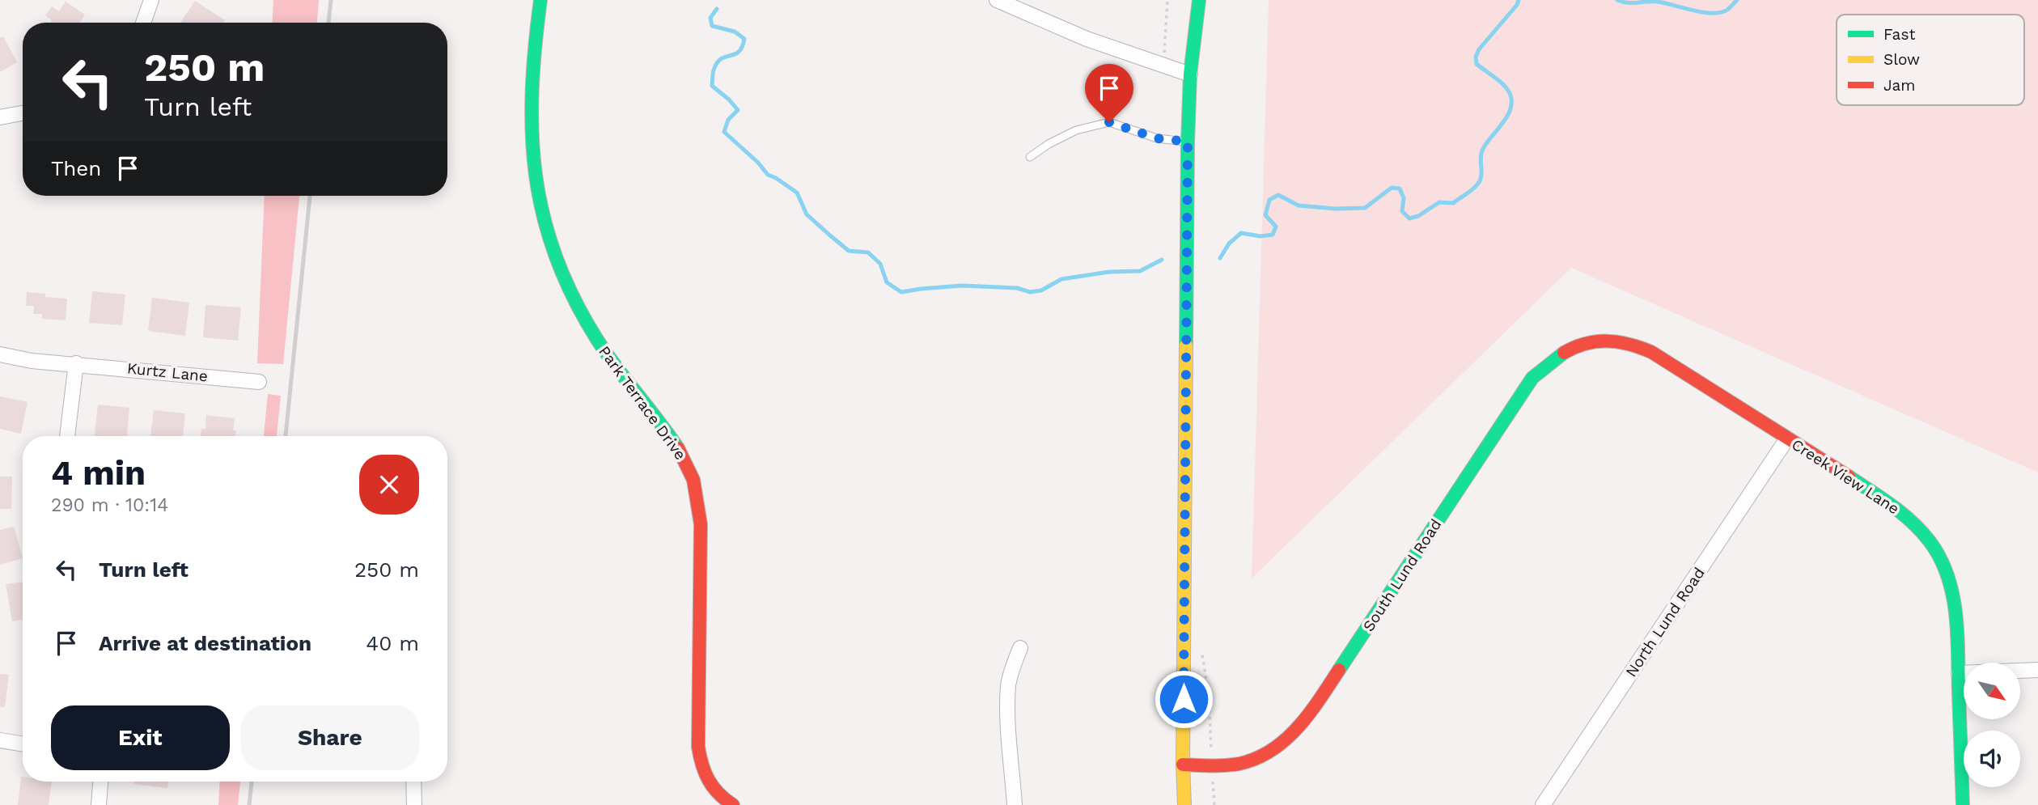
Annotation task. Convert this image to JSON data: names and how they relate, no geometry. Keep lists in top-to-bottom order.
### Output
{
  "streets": {
    "street": [
      "Kurtz Lane",
      "Park Terrace Drive",
      "Creek View Lane",
      "South Lund Road",
      "North Lund Road"
    ]
  },
  "crossings": [
    ["Creek View Lane", "South Lund Road"],
    ["Creek View Lane", "North Lund Road"]
  ],
  "legend": ["Fast", "Slow", "Jam"],
  "north": "bottom right",
  "page": {
    "turn": ["250 m", "Turn left"],
    "then": "Then",
    "heading": ["4 min", "290 m · 10:14"],
    "list": [
      {
        "name": "Turn left",
        "value": "250 m"
      },
      {
        "name": "Arrive at destination",
        "value": "40 m"
      }
    ],
    "buttons": ["Exit", "Share"]
  }
}
